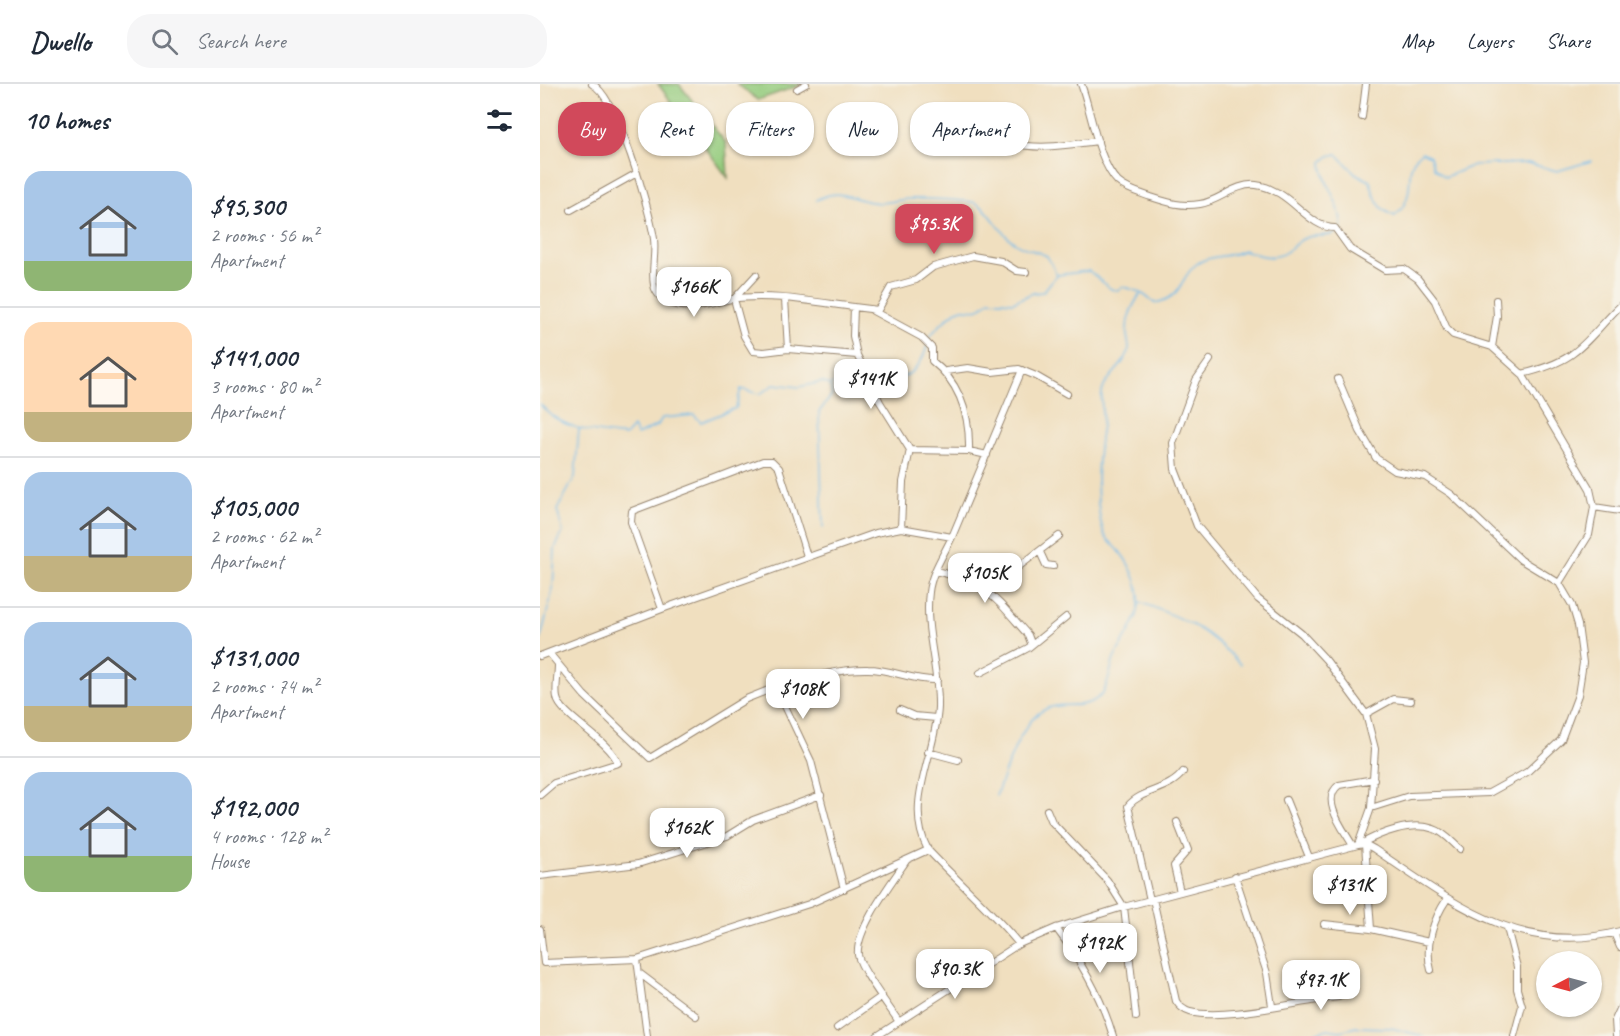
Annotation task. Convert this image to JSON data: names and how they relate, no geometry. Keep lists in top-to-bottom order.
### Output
{
  "north": "left",
  "page": {
    "header": "Dwello",
    "search": "Search here",
    "nav": ["Map", "Layers", "Share"],
    "heading": "10 homes",
    "chip": [
      "Buy",
      "Rent",
      "Filters",
      "New",
      "Apartment"
    ],
    "list": [
      {
        "name": "$95,300",
        "note": "2 rooms · 56 m² · Apartment"
      },
      {
        "name": "$141,000",
        "note": "3 rooms · 80 m² · Apartment"
      },
      {
        "name": "$105,000",
        "note": "2 rooms · 62 m² · Apartment"
      },
      {
        "name": "$131,000",
        "note": "2 rooms · 74 m² · Apartment"
      },
      {
        "name": "$192,000",
        "note": "4 rooms · 128 m² · House"
      }
    ],
    "price": [
      "$95.3K",
      "$166K",
      "$141K",
      "$105K",
      "$108K",
      "$162K",
      "$131K",
      "$192K",
      "$90.3K",
      "$97.1K"
    ]
  }
}
